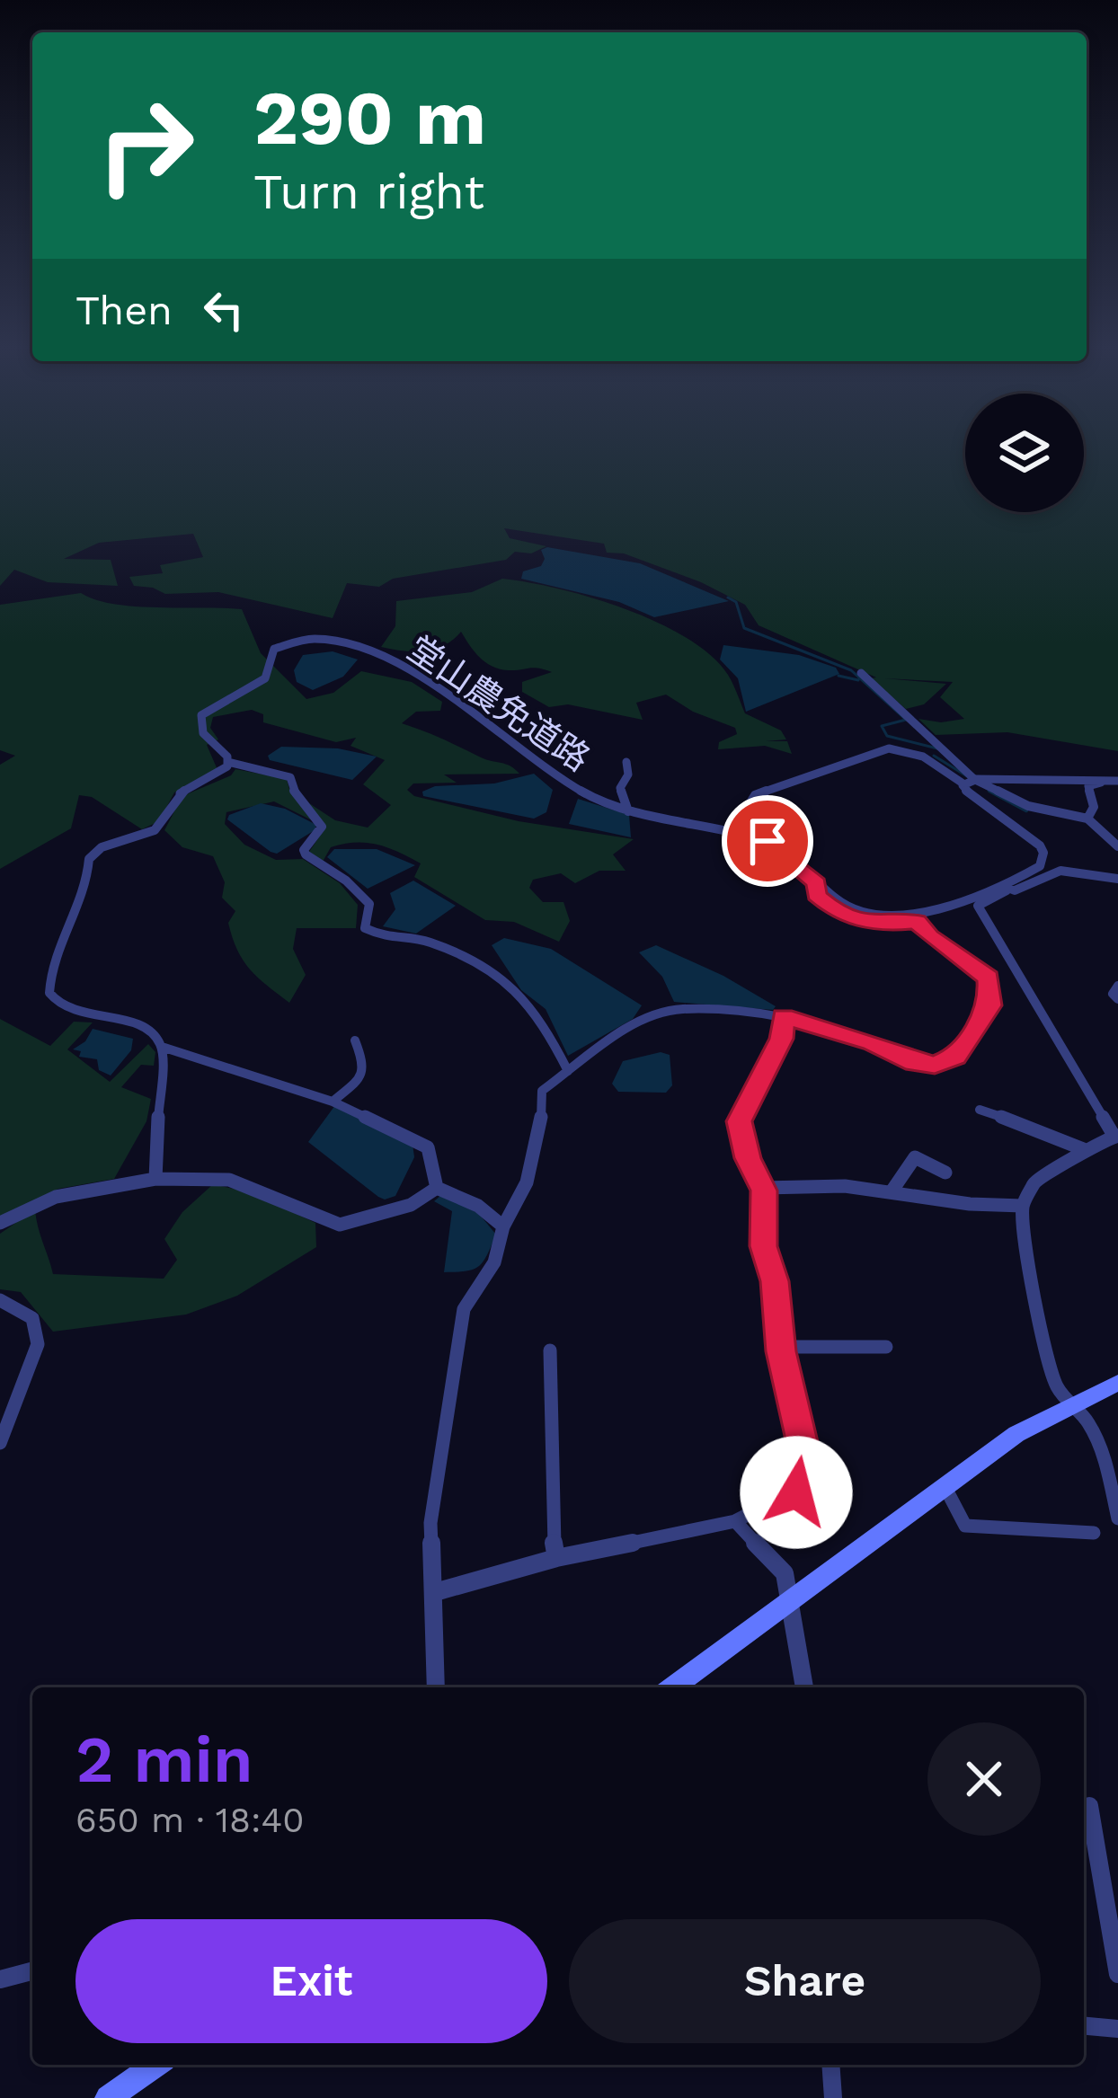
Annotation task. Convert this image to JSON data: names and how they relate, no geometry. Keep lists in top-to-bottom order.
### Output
{
  "streets": {
    "street": ["堂山農免道路"]
  },
  "page": {
    "turn": ["290 m", "Turn right"],
    "then": "Then",
    "heading": ["2 min", "650 m · 18:40"],
    "buttons": ["Exit", "Share"]
  }
}
